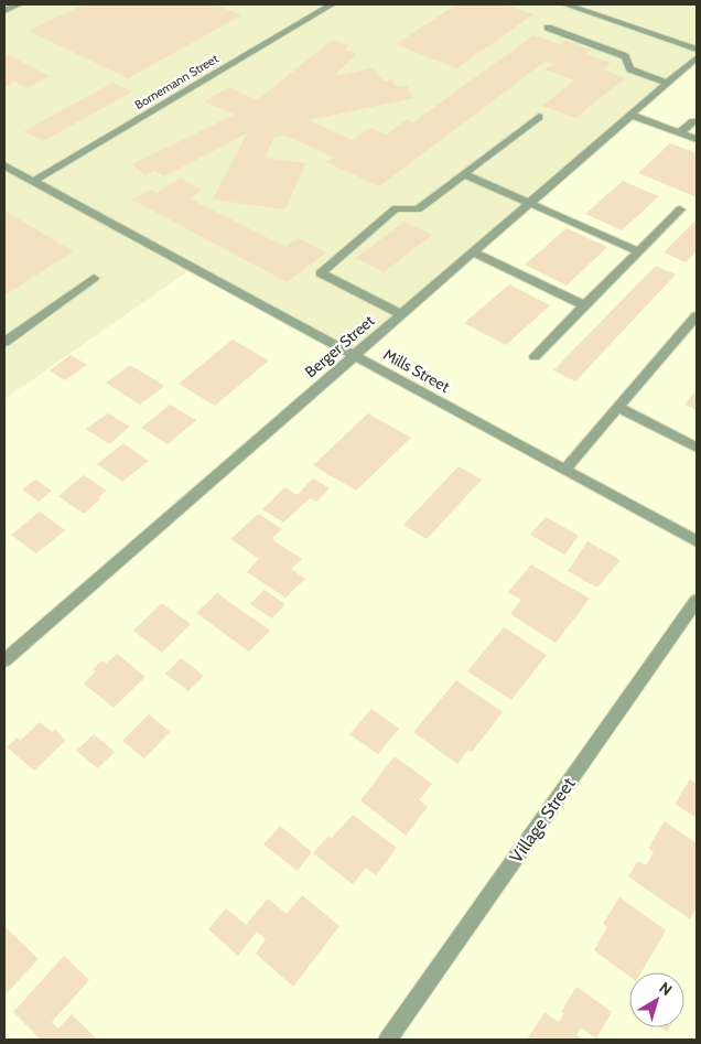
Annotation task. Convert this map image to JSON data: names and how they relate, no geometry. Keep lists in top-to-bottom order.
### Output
{
  "streets": {
    "street": [
      "Bornemann Street",
      "Berger Street",
      "Mills Street",
      "Village Street"
    ]
  },
  "crossings": [
    ["Bornemann Street", "Mills Street"],
    ["Berger Street", "Mills Street"]
  ],
  "north": "top right"
}
